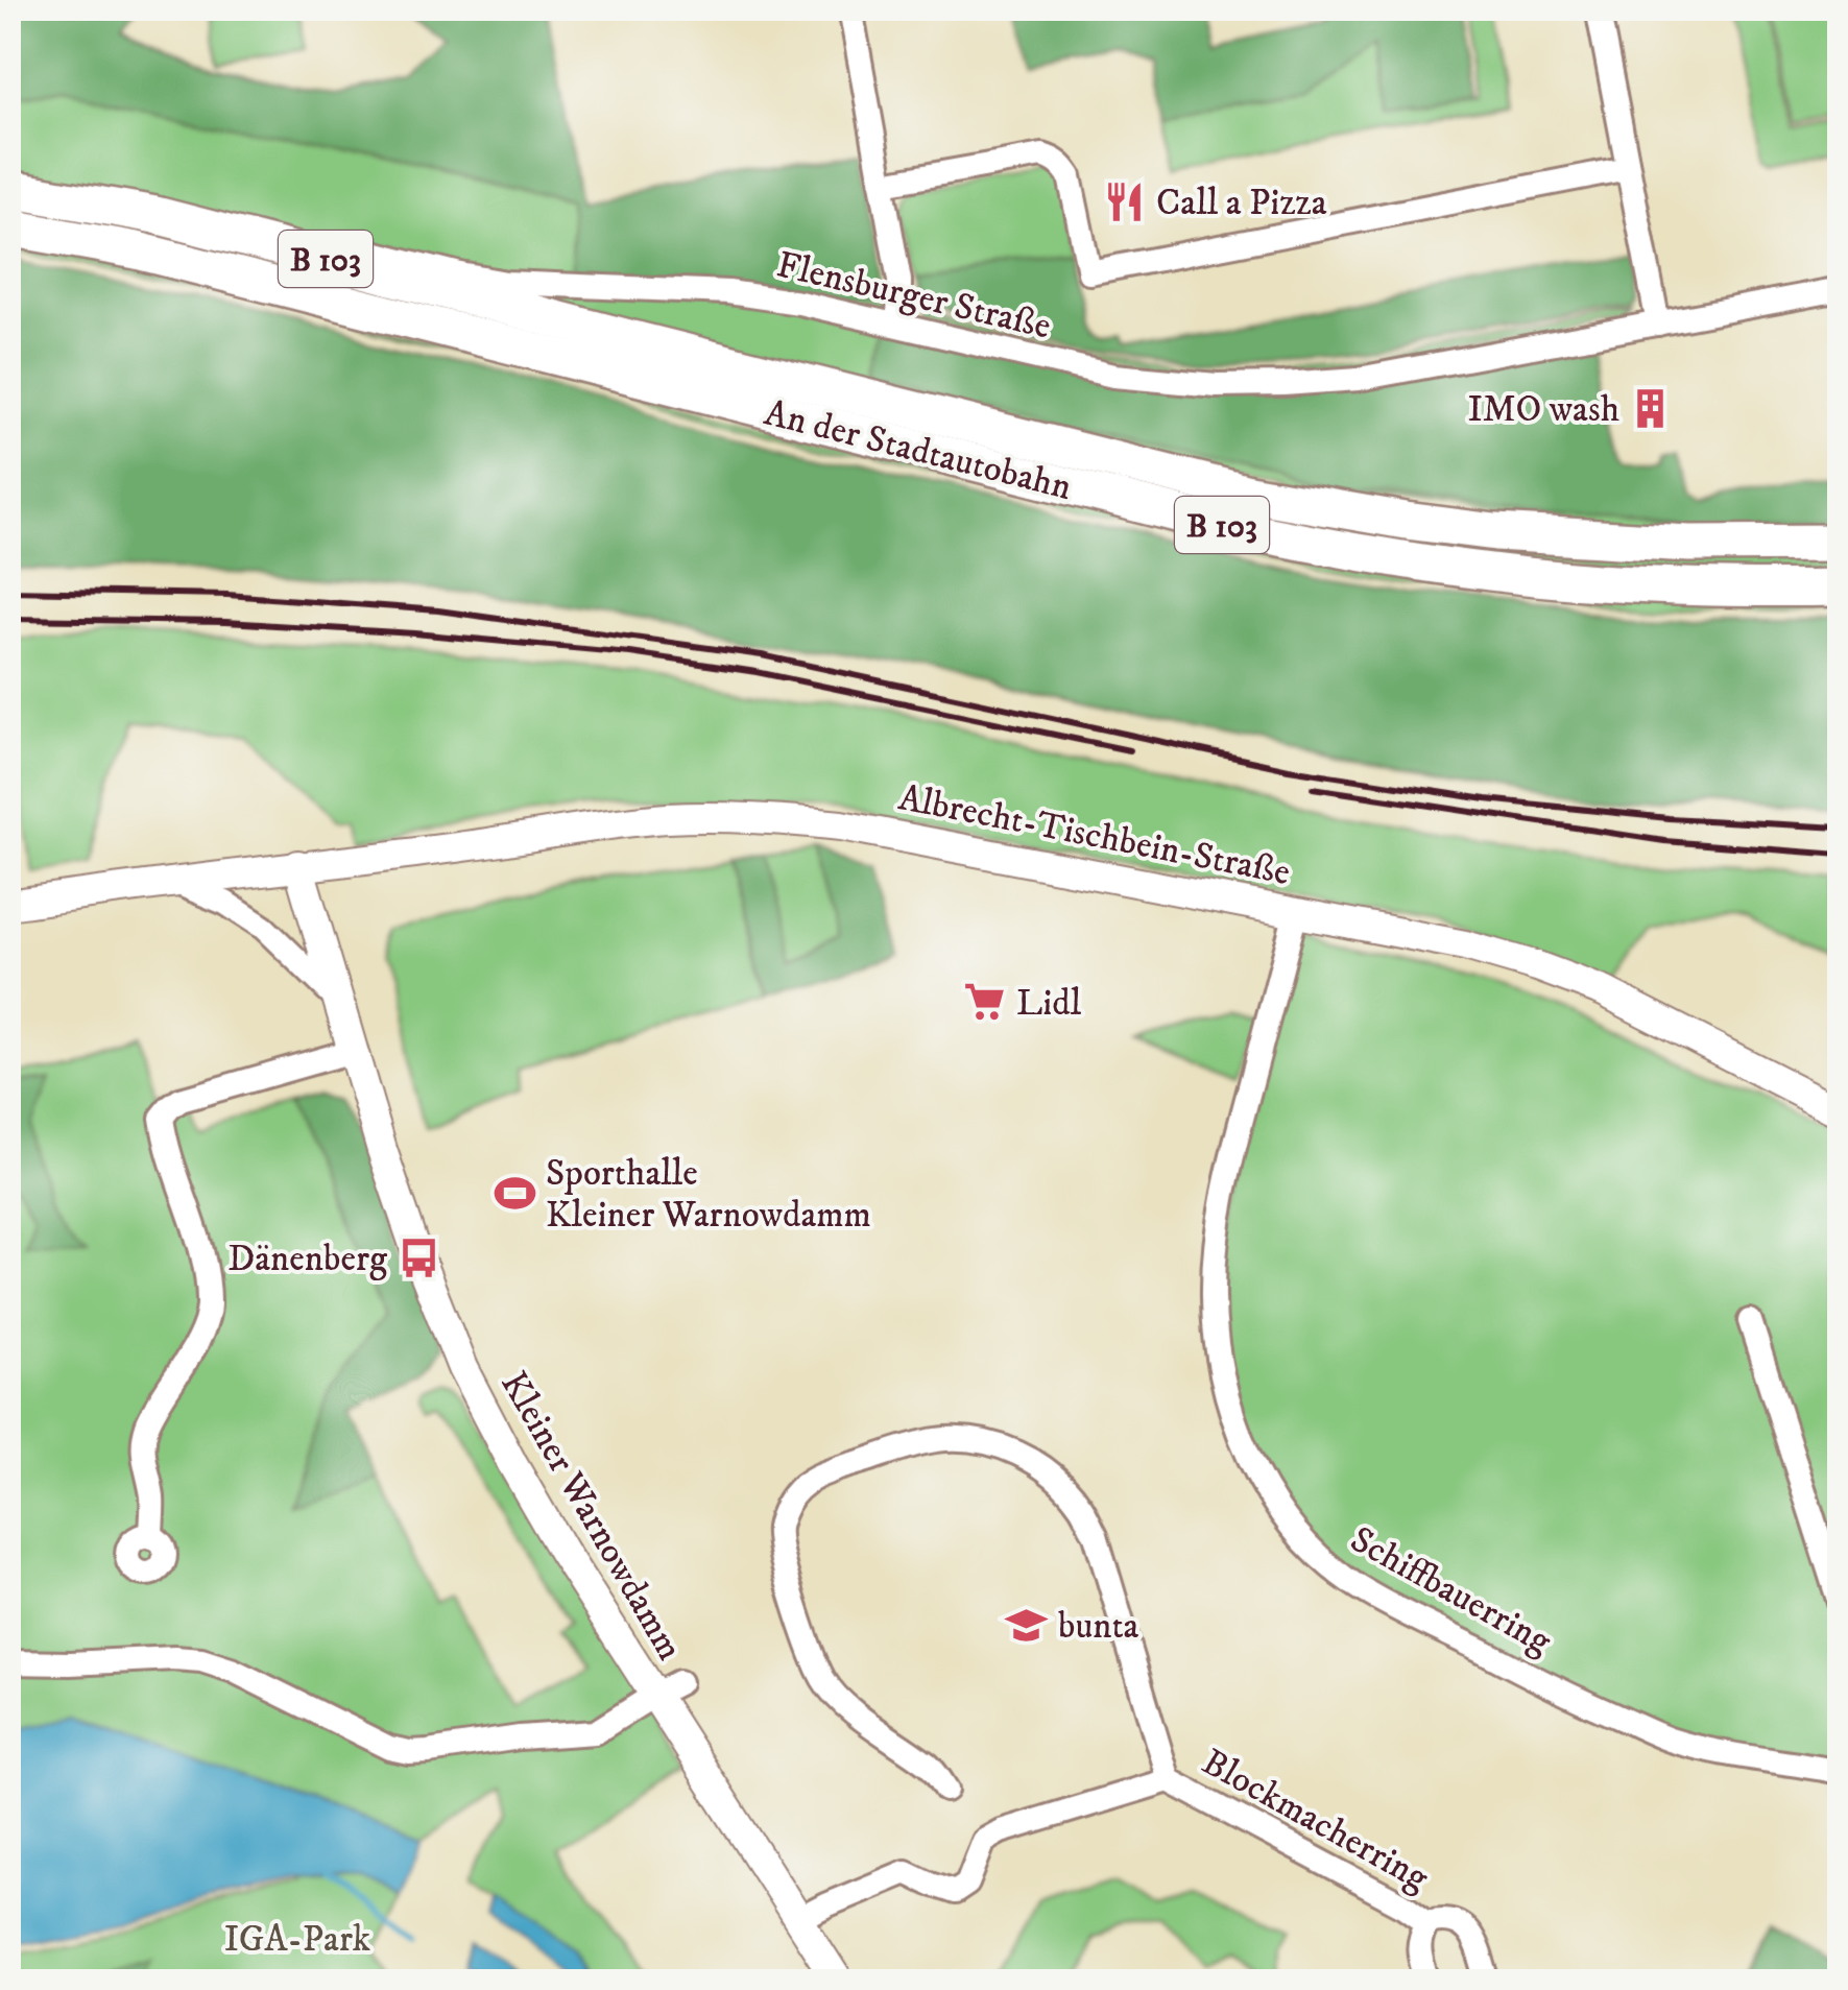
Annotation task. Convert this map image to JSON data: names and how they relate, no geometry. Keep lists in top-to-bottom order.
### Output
{
  "streets": {
    "highway": ["B 103", "An der Stadtautobahn"],
    "street": [
      "Flensburger Straße",
      "Albrecht-Tischbein-Straße",
      "Kleiner Warnowdamm",
      "Schiffbauerring",
      "Blockmacherring"
    ]
  },
  "crossings": [
    ["Flensburger Straße", "An der Stadtautobahn"],
    ["Albrecht-Tischbein-Straße", "Kleiner Warnowdamm"],
    ["Albrecht-Tischbein-Straße", "Schiffbauerring"],
    ["Kleiner Warnowdamm", "Blockmacherring"]
  ],
  "parks": ["IGA-Park"],
  "places": {
    "restaurant": ["Call a Pizza"],
    "building": ["IMO wash"],
    "supermarket": ["Lidl"],
    "sports": ["Sporthalle Kleiner Warnowdamm"],
    "bus stop": ["Dänenberg"],
    "school or university": ["bunta"]
  }
}
